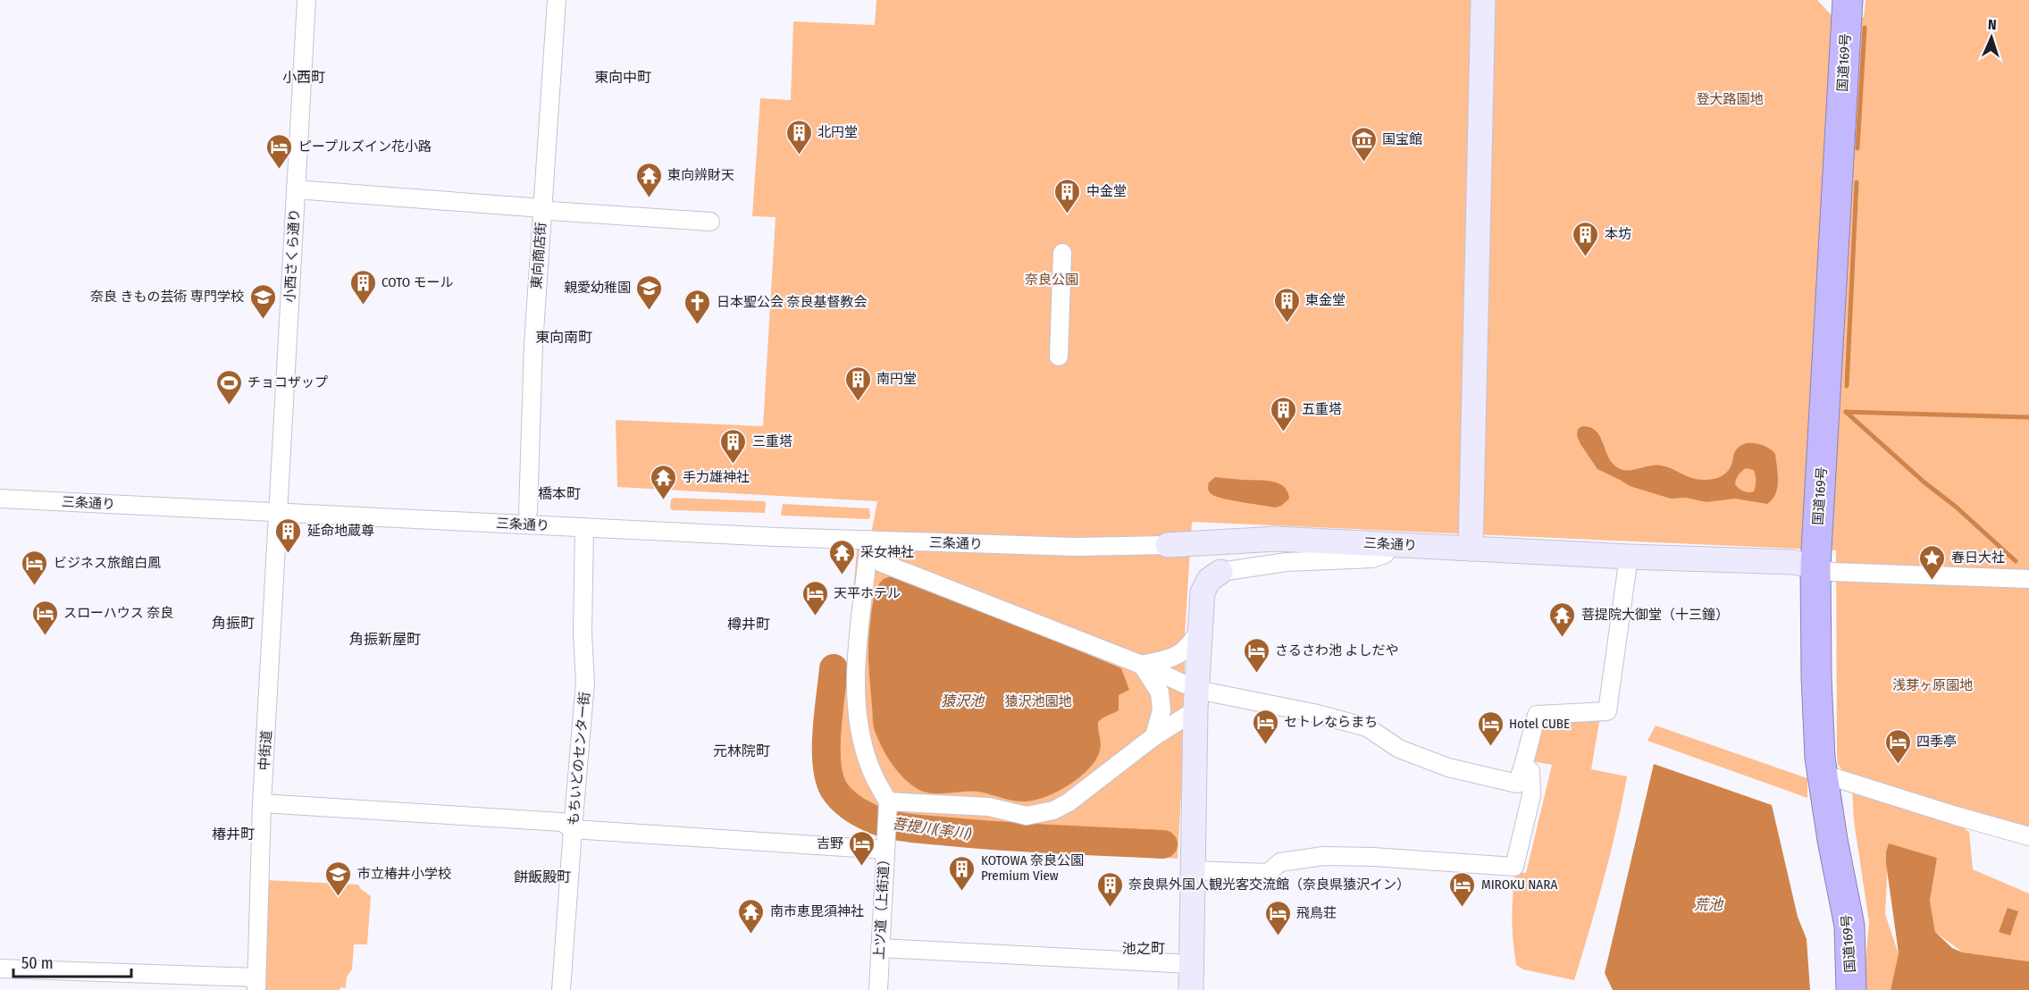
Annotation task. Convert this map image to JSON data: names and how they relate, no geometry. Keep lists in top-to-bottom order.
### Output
{
  "streets": {
    "highway": ["国道169号"],
    "street": [
      "小西さくら通り",
      "東向商店街",
      "三条通り",
      "中街道",
      "もちいどのセンター街",
      "上ツ道（上街道）"
    ]
  },
  "crossings": [
    ["国道169号", "三条通り"],
    ["小西さくら通り", "三条通り"],
    ["小西さくら通り", "中街道"],
    ["三条通り", "中街道"],
    ["三条通り", "もちいどのセンター街"]
  ],
  "districts": [
    "小西町",
    "東向中町",
    "東向南町",
    "橋本町",
    "角振町",
    "樽井町",
    "角振新屋町",
    "元林院町",
    "椿井町",
    "餅飯殿町",
    "池之町"
  ],
  "water": ["猿沢池", "菩提川(率川)", "荒池"],
  "parks": [
    "登大路園地",
    "奈良公園",
    "浅芽ヶ原園地",
    "猿沢池園地"
  ],
  "places": {
    "building": [
      "北円堂",
      "中金堂",
      "本坊",
      "COTO モール",
      "東金堂",
      "南円堂",
      "五重塔",
      "三重塔",
      "延命地蔵尊",
      "KOTOWA 奈良公園 Premium View",
      "奈良県外国人観光客交流館（奈良県猿沢イン）"
    ],
    "museum": ["国宝館"],
    "hotel": [
      "ピープルズイン花小路",
      "ビジネス旅館白鳳",
      "天平ホテル",
      "スローハウス 奈良",
      "さるさわ池 よしだや",
      "セトレならまち",
      "Hotel CUBE",
      "四季亭",
      "吉野",
      "MIROKU NARA",
      "飛鳥荘"
    ],
    "temple": [
      "東向辨財天",
      "手力雄神社",
      "采女神社",
      "菩提院大御堂（十三鐘）",
      "南市恵毘須神社"
    ],
    "school or university": ["親愛幼稚園", "奈良 きもの芸術 専門学校", "市立椿井小学校"],
    "church": ["日本聖公会 奈良基督教会"],
    "sports": ["チョコザップ"],
    "place": ["春日大社"]
  },
  "scale_bar": "50 m",
  "north": "top"
}
